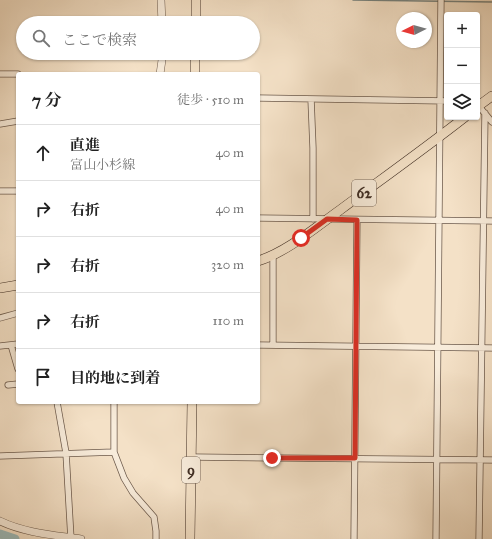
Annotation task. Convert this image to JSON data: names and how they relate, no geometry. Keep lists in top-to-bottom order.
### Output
{
  "streets": {
    "main road": ["62", "9"]
  },
  "north": "left",
  "page": {
    "map_buttons": ["+", "−"],
    "search": "ここで検索",
    "heading": ["7 分", "徒歩 · 510 m"],
    "list": [
      ["直進", "富山小杉線", "40 m"],
      ["右折", "40 m"],
      ["右折", "320 m"],
      ["右折", "110 m"],
      "目的地に到着"
    ]
  }
}
